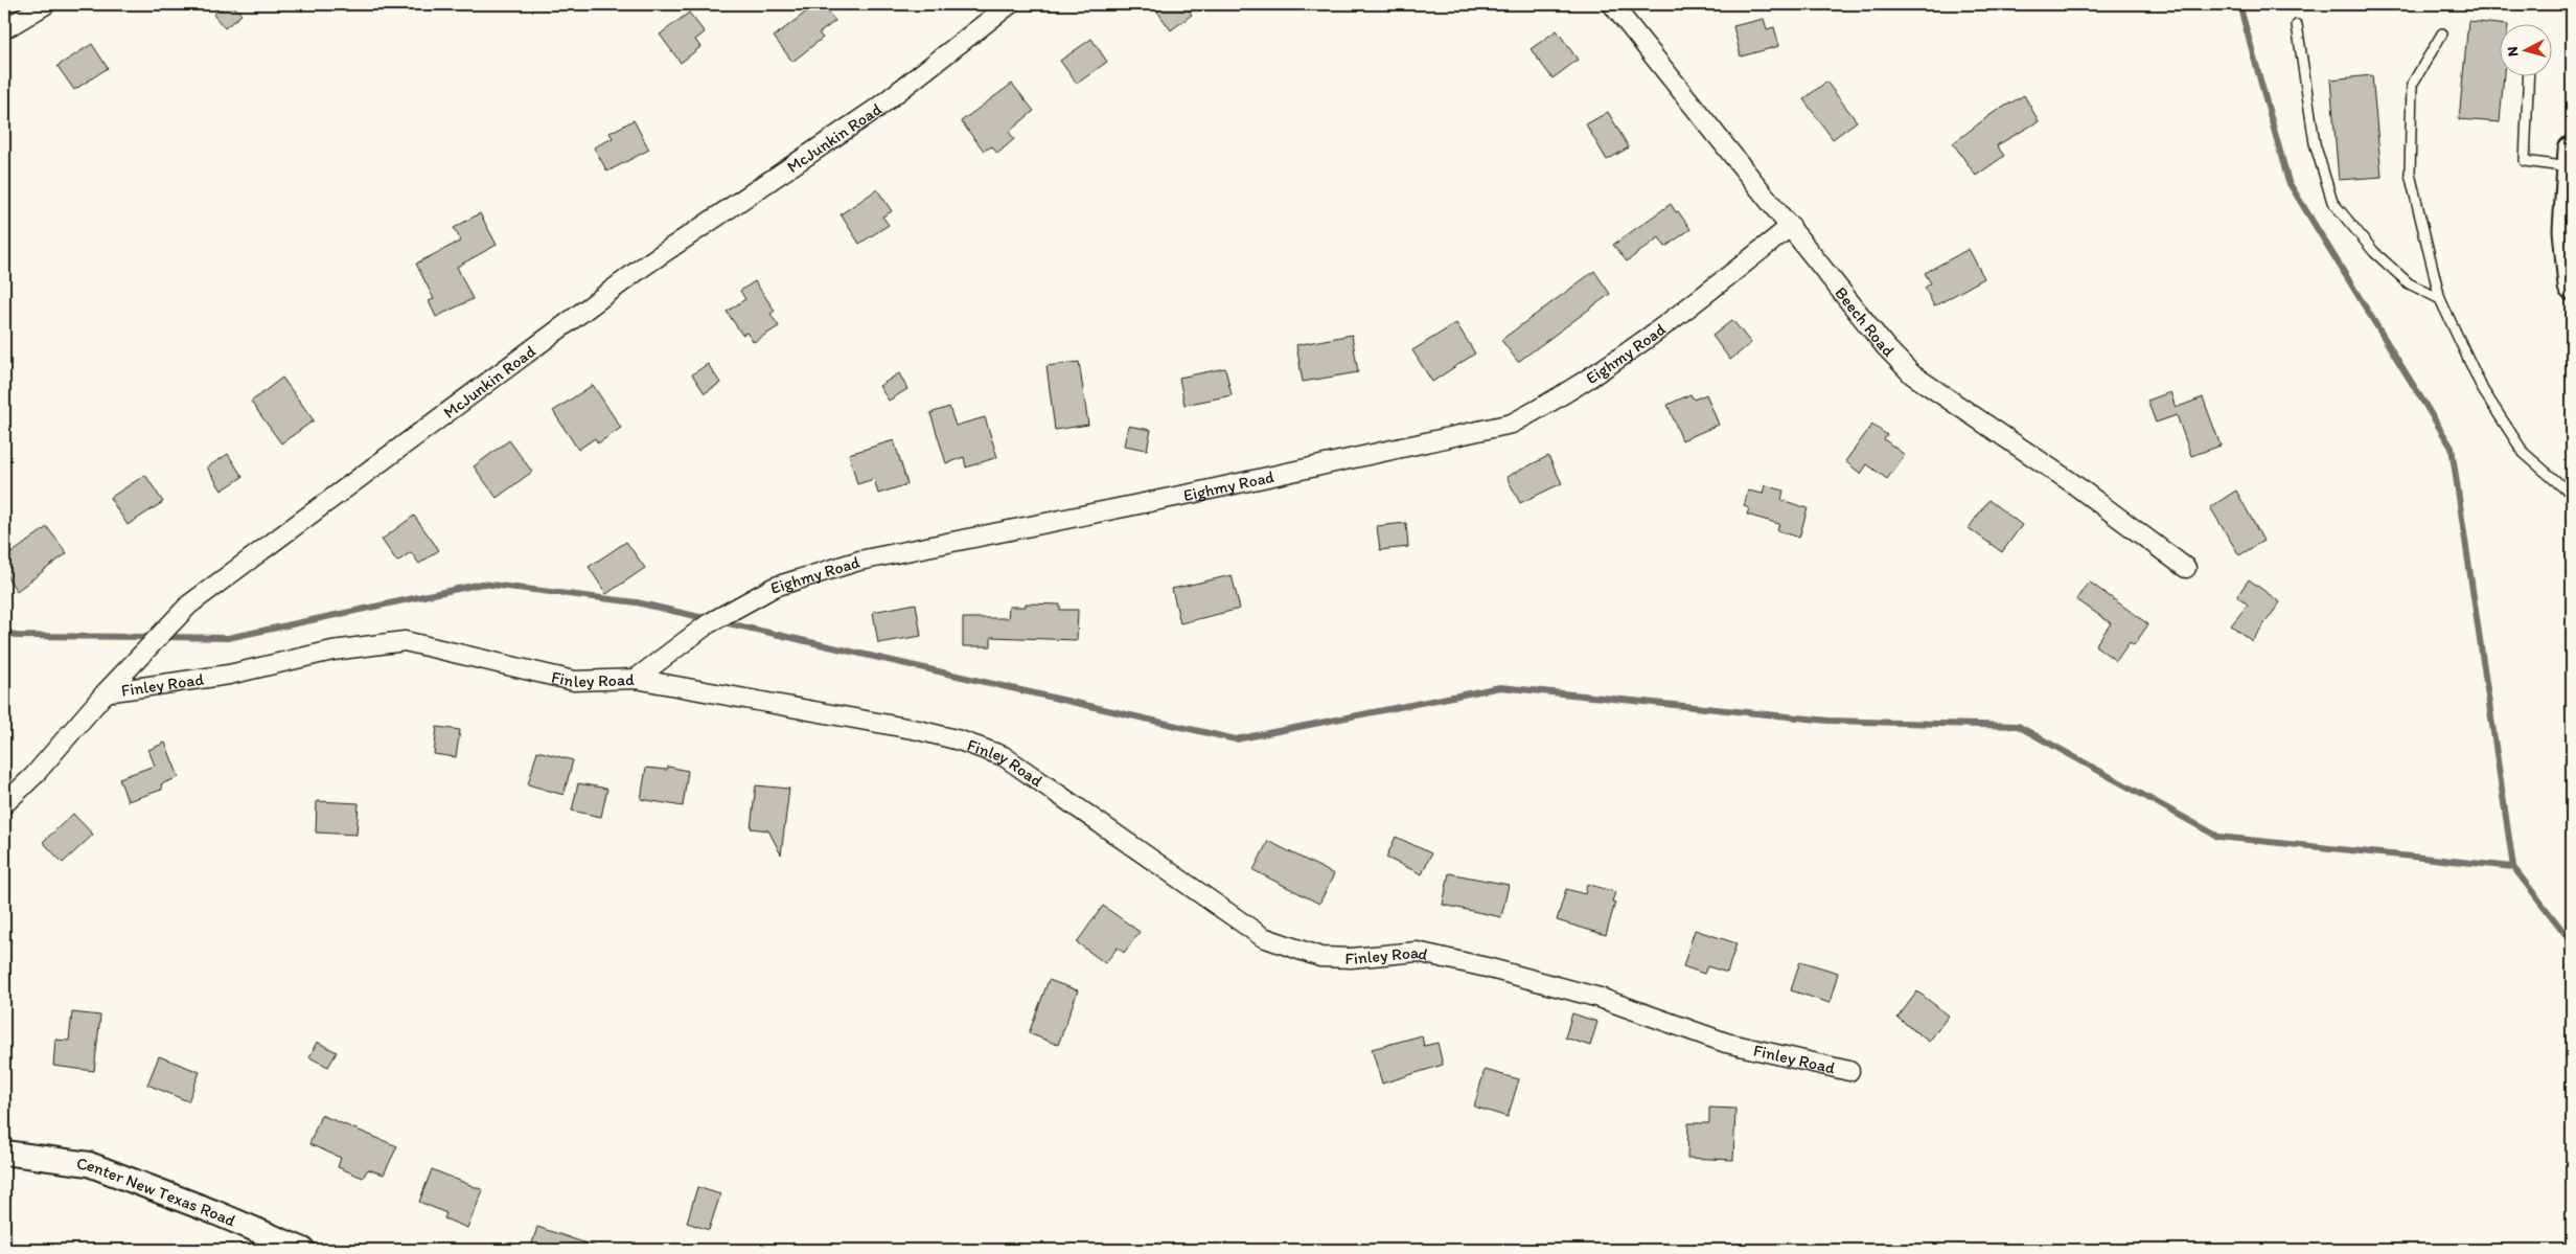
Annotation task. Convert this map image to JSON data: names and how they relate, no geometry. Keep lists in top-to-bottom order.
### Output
{
  "streets": {
    "street": [
      "McJunkin Road",
      "Beech Road",
      "Eighmy Road",
      "Finley Road",
      "Center New Texas Road"
    ]
  },
  "crossings": [
    ["McJunkin Road", "Finley Road"],
    ["Beech Road", "Eighmy Road"],
    ["Eighmy Road", "Finley Road"]
  ],
  "north": "left"
}
